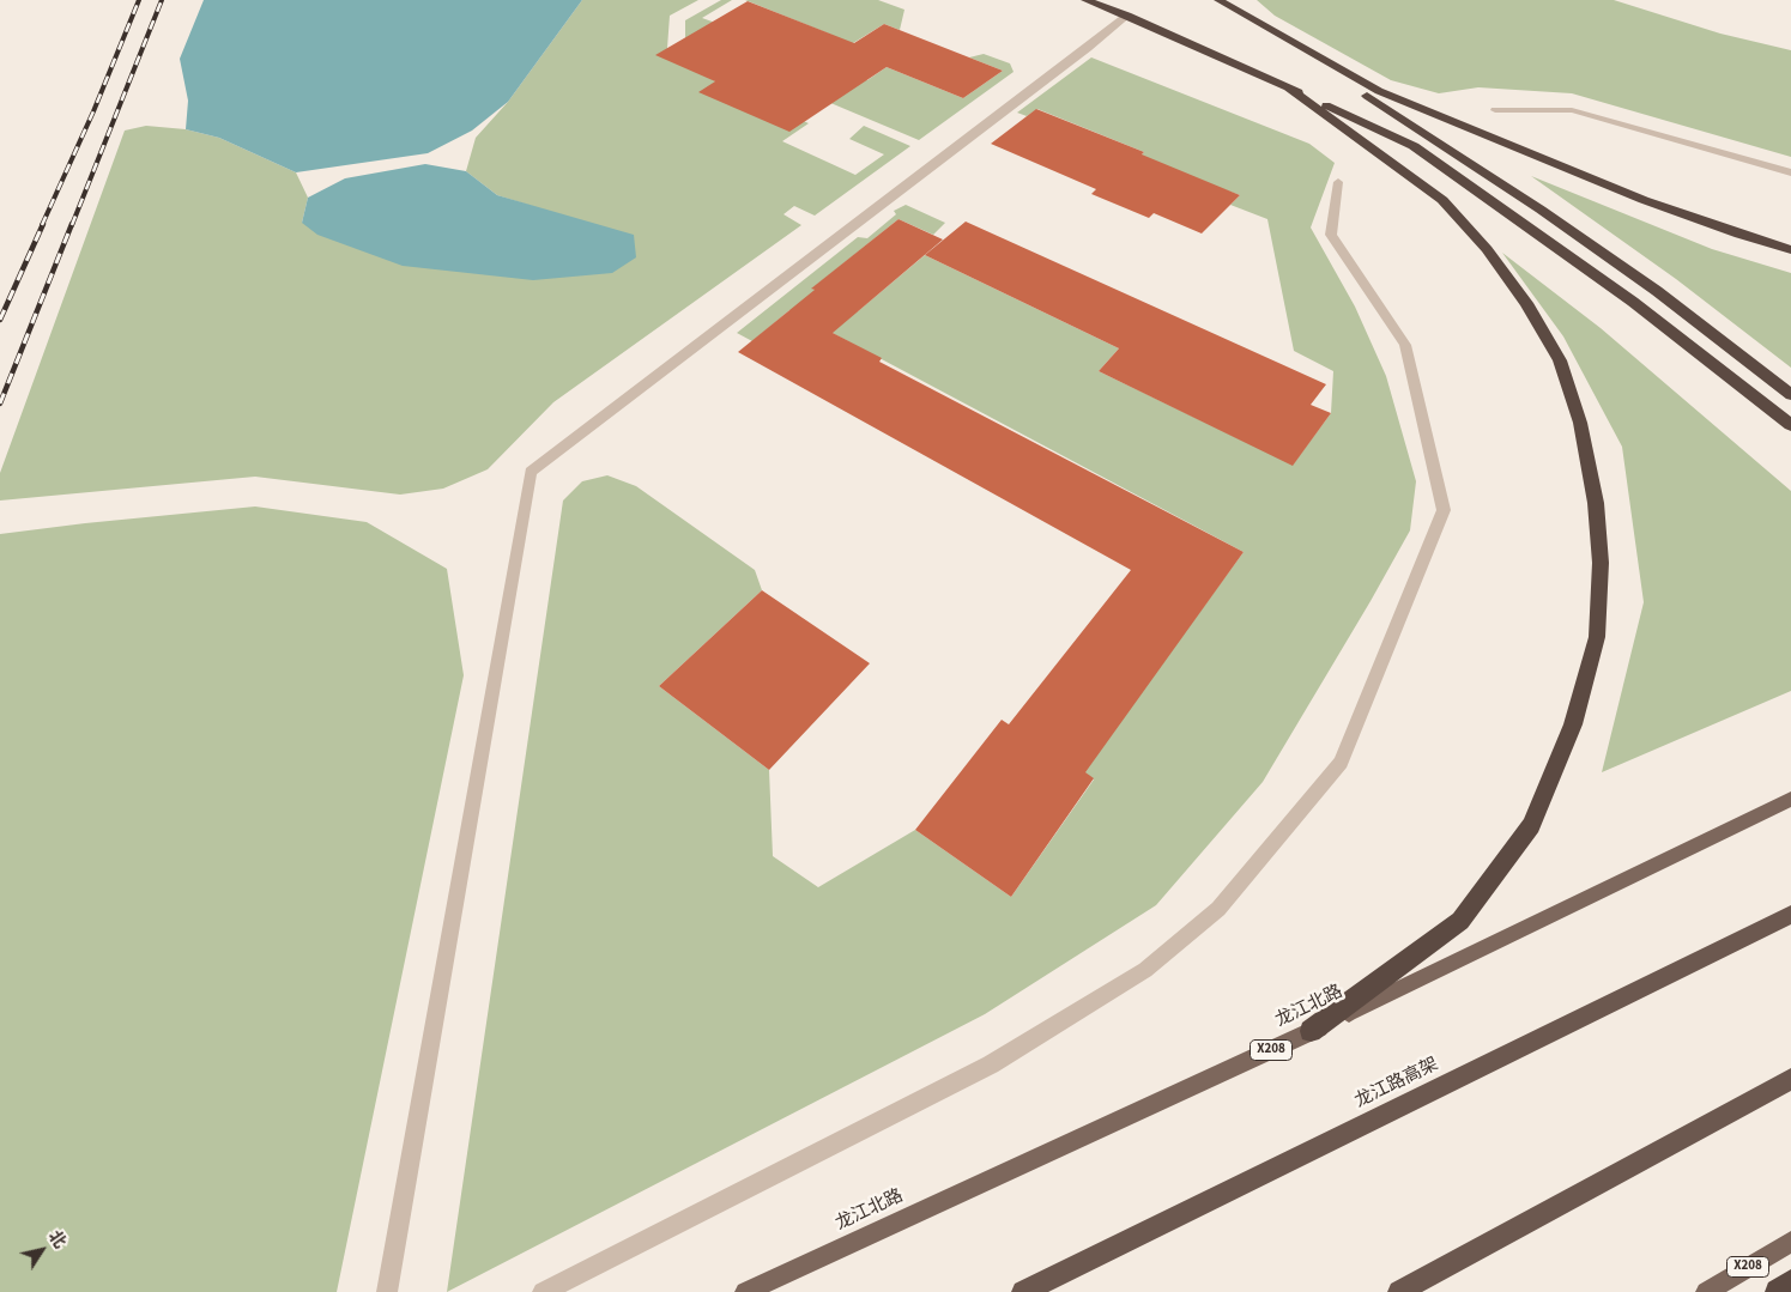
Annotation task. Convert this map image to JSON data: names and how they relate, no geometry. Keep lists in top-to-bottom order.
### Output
{
  "streets": {
    "highway": ["龙江路高架"],
    "main road": ["龙江北路", "X208"]
  },
  "north": "top right"
}
